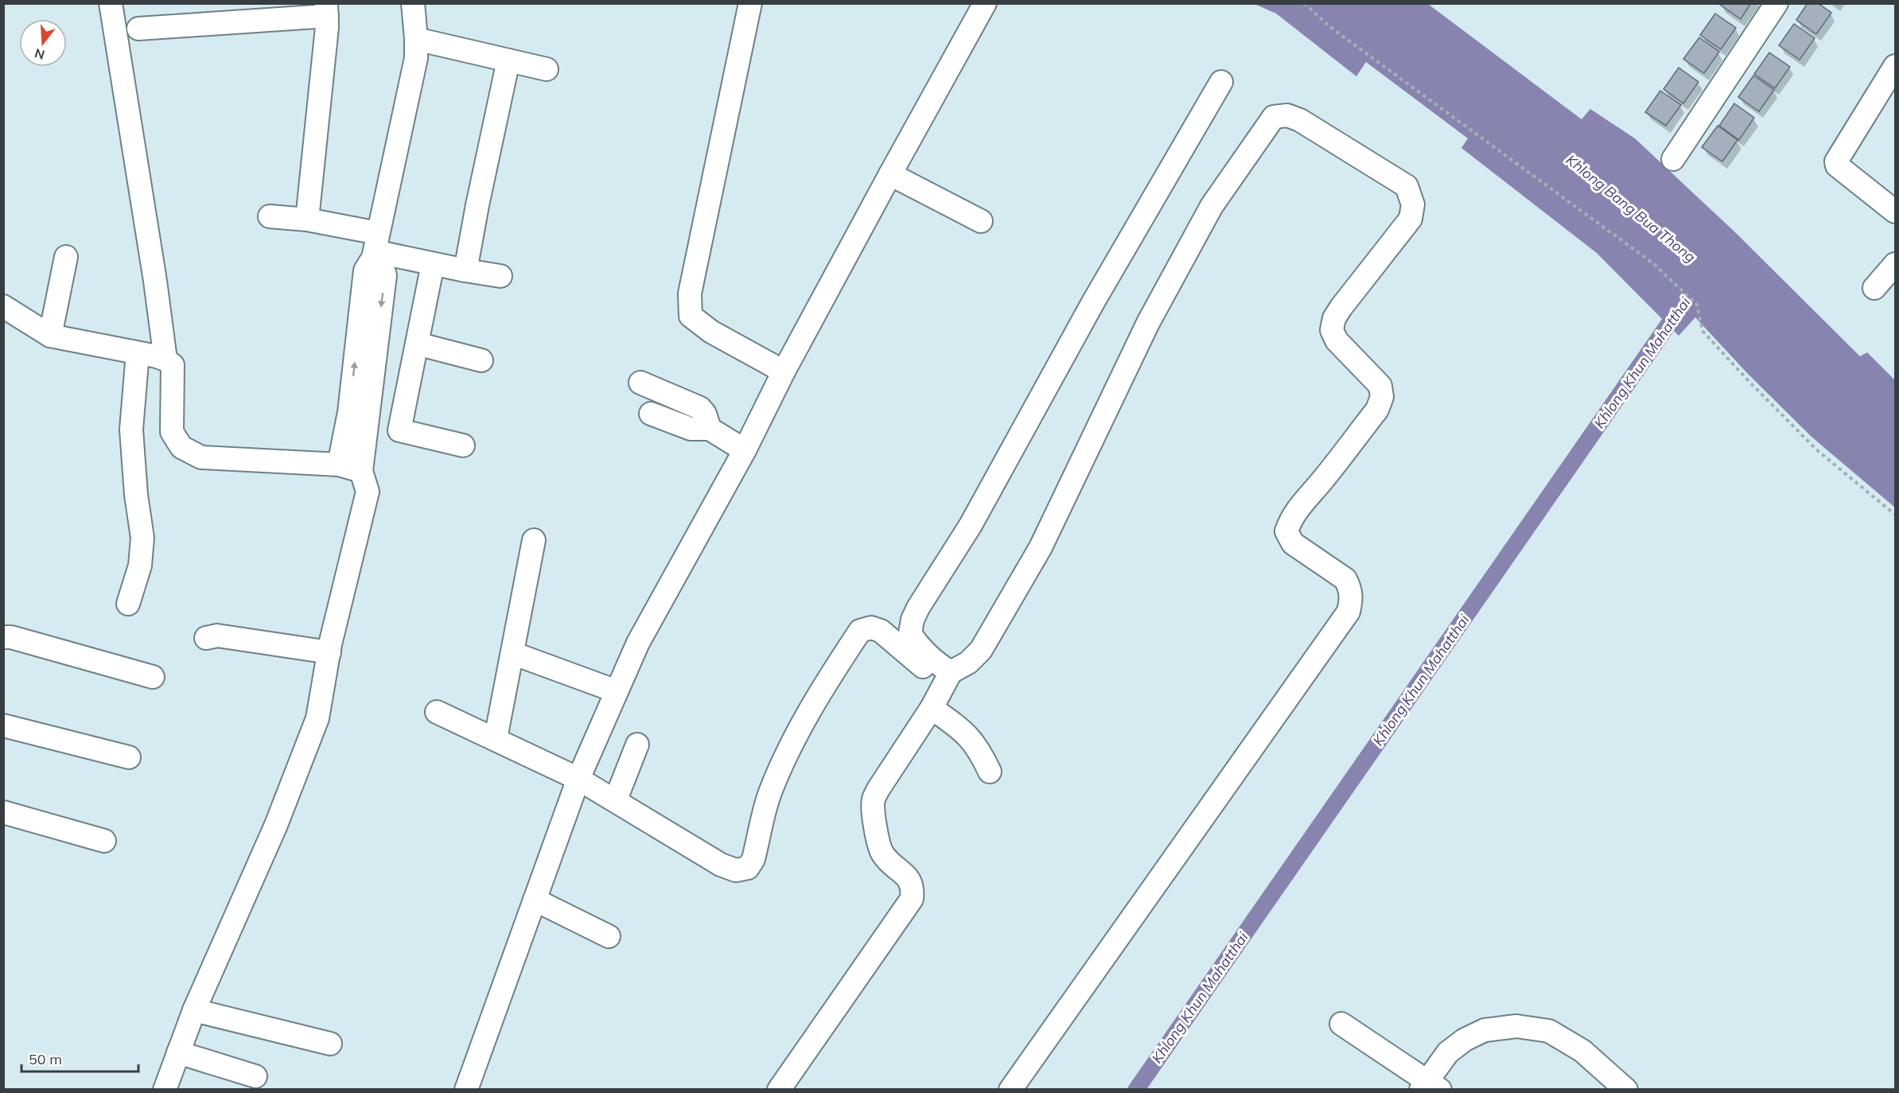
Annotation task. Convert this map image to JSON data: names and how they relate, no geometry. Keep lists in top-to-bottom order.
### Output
{
  "water": ["Khlong Bang Bua Thong", "Khlong Khun Mahatthai"],
  "scale_bar": "50 m",
  "north": "bottom"
}
